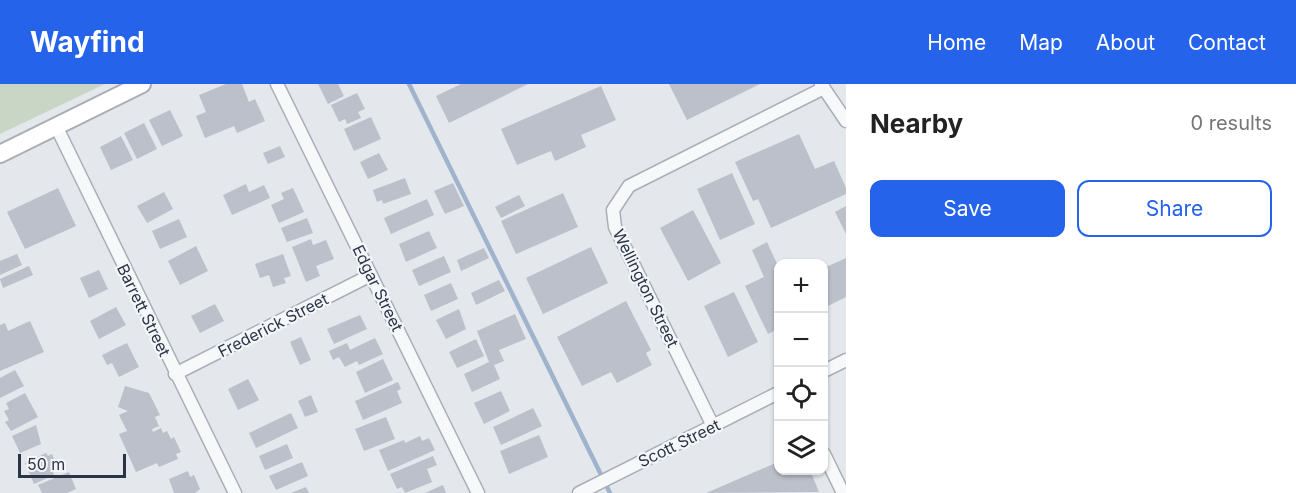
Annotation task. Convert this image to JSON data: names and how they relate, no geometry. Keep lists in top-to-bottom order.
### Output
{
  "streets": {
    "street": [
      "Edgar Street",
      "Wellington Street",
      "Barrett Street",
      "Frederick Street",
      "Scott Street"
    ]
  },
  "crossings": [
    ["Edgar Street", "Frederick Street"],
    ["Wellington Street", "Scott Street"],
    ["Barrett Street", "Frederick Street"]
  ],
  "scale_bar": "50 m",
  "page": {
    "header": "Wayfind",
    "nav": [
      "Home",
      "Map",
      "About",
      "Contact"
    ],
    "heading": ["Nearby", "0 results"],
    "buttons": ["Save", "Share"],
    "map_buttons": ["+", "−"],
    "scale": "50 m"
  }
}
